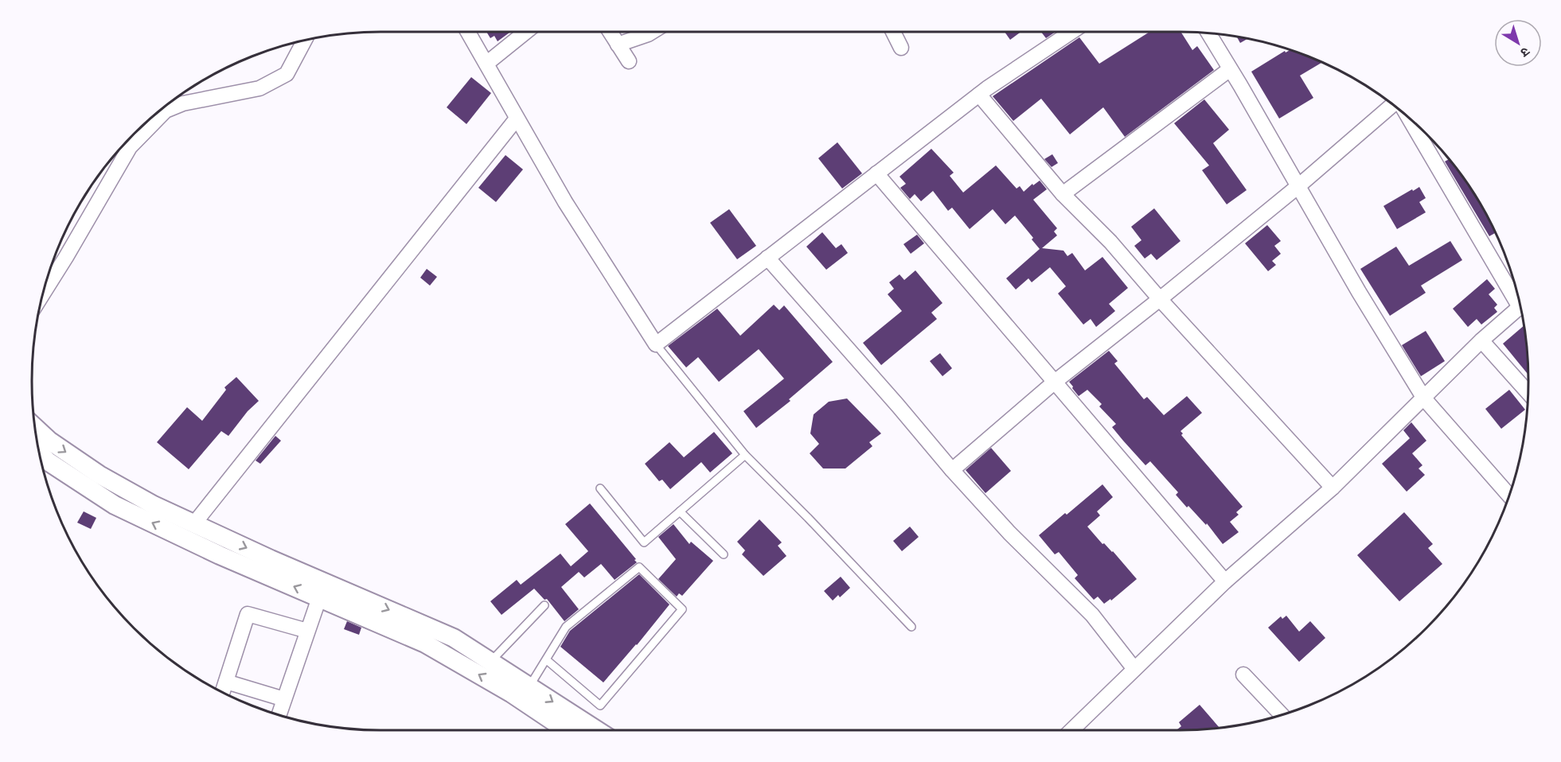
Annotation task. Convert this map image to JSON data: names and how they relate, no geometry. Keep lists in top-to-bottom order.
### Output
{
  "north": "bottom right"
}
